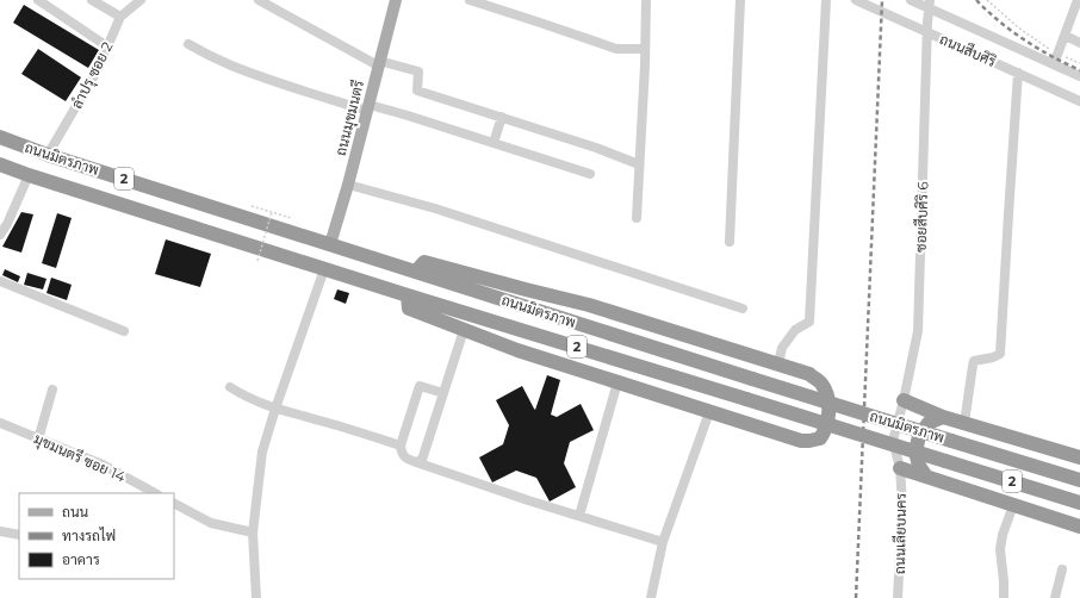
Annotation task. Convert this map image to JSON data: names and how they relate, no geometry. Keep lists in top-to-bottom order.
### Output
{
  "streets": {
    "highway": ["ถนนมิตรภาพ", "2"],
    "main road": ["ถนนมุขมนตรี"],
    "street": [
      "ถนนสืบศิริ",
      "ลำปรุ ซอย 2",
      "ซอยสืบศิริ 6",
      "มุขมนตรี ซอย 14",
      "ถนนเลียบนคร"
    ]
  },
  "crossings": [
    ["ถนนสืบศิริ", "ซอยสืบศิริ 6"],
    ["ลำปรุ ซอย 2", "ถนนมิตรภาพ"],
    ["ถนนมุขมนตรี", "ถนนมิตรภาพ"],
    ["ซอยสืบศิริ 6", "ถนนเลียบนคร"]
  ],
  "legend": ["ถนน", "ทางรถไฟ", "อาคาร"]
}
